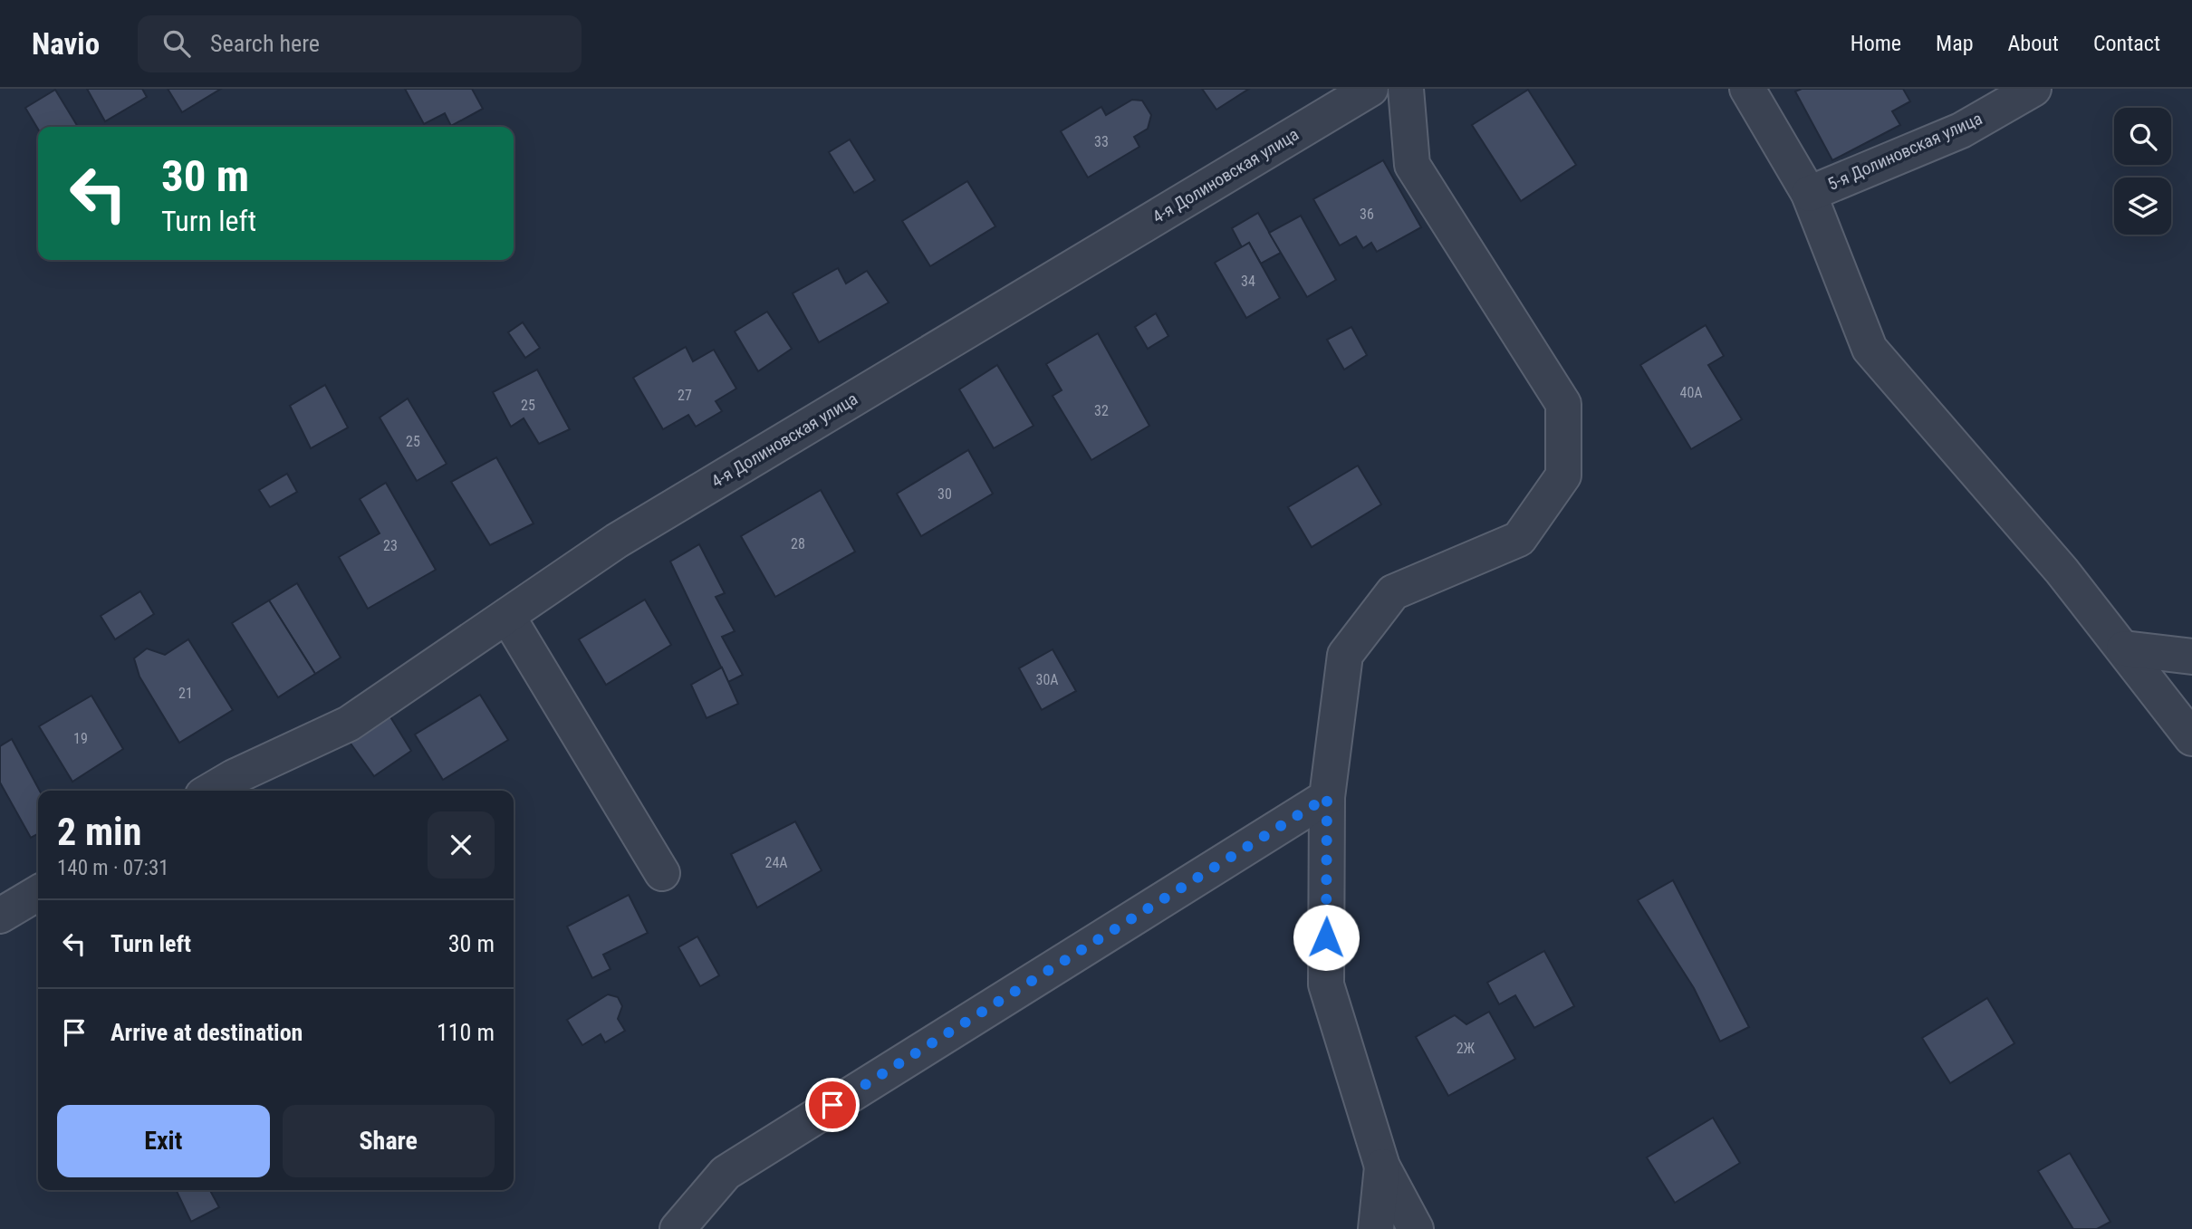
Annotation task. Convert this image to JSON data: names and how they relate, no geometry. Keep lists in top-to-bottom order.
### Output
{
  "streets": {
    "street": ["5-я Долиновская улица", "4-я Долиновская улица"]
  },
  "house_numbers": [
    "33",
    "36",
    "34",
    "40А",
    "27",
    "25",
    "32",
    "25",
    "30",
    "28",
    "23",
    "30А",
    "21",
    "19",
    "24А",
    "2Ж"
  ],
  "page": {
    "header": "Navio",
    "search": "Search here",
    "nav": [
      "Home",
      "Map",
      "About",
      "Contact"
    ],
    "turn": ["30 m", "Turn left"],
    "heading": ["2 min", "140 m · 07:31"],
    "list": [
      {
        "name": "Turn left",
        "value": "30 m"
      },
      {
        "name": "Arrive at destination",
        "value": "110 m"
      }
    ],
    "buttons": ["Exit", "Share"]
  }
}
